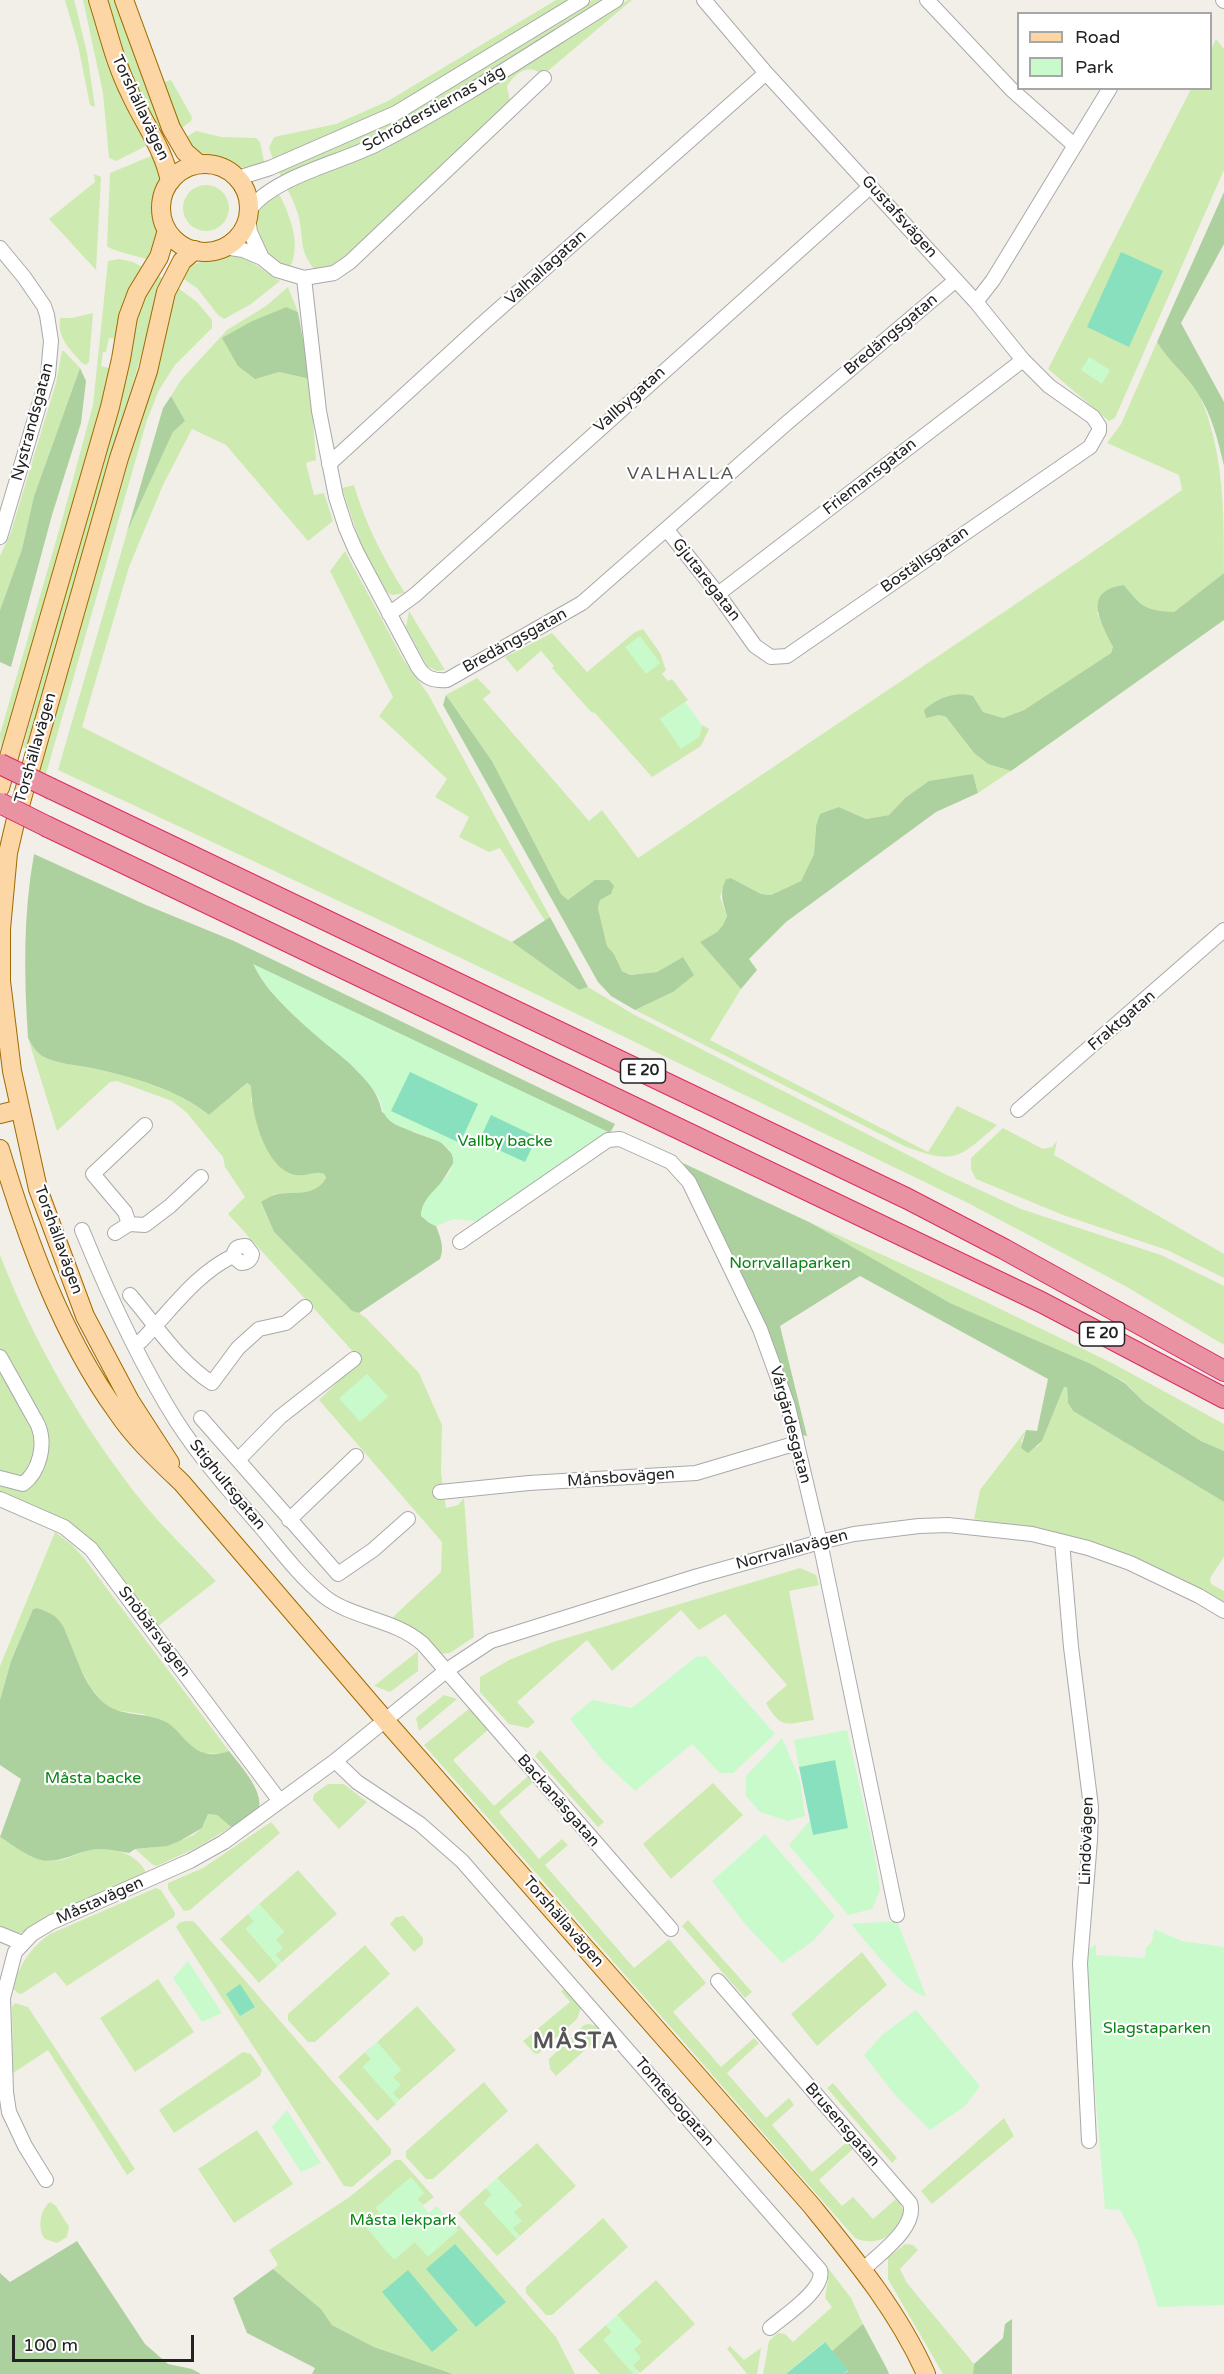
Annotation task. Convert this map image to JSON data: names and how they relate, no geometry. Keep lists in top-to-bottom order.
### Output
{
  "streets": {
    "highway": ["E 20"],
    "main road": ["Torshällavägen"],
    "street": [
      "Schröderstiernas väg",
      "Gustafsvägen",
      "Valhallagatan",
      "Bredängsgatan",
      "Vallbygatan",
      "Nystrandsgatan",
      "Friemansgatan",
      "Boställsgatan",
      "Gjutaregatan",
      "Fraktgatan",
      "Vårgärdesgatan",
      "Månsbovägen",
      "Stighultsgatan",
      "Norrvallavägen",
      "Snöbärsvägen",
      "Backanäsgatan",
      "Lindövägen",
      "Måstavägen",
      "Tomtebogatan",
      "Brusensgatan"
    ]
  },
  "crossings": [
    ["Torshällavägen", "Schröderstiernas väg"],
    ["Torshällavägen", "Norrvallavägen"],
    ["Torshällavägen", "Måstavägen"],
    ["Torshällavägen", "Brusensgatan"],
    ["Schröderstiernas väg", "Bredängsgatan"],
    ["Gustafsvägen", "Valhallagatan"],
    ["Gustafsvägen", "Bredängsgatan"],
    ["Gustafsvägen", "Vallbygatan"],
    ["Gustafsvägen", "Friemansgatan"],
    ["Gustafsvägen", "Boställsgatan"],
    ["Valhallagatan", "Bredängsgatan"],
    ["Bredängsgatan", "Vallbygatan"],
    ["Bredängsgatan", "Gjutaregatan"],
    ["Friemansgatan", "Gjutaregatan"],
    ["Boställsgatan", "Gjutaregatan"],
    ["Vårgärdesgatan", "Månsbovägen"],
    ["Vårgärdesgatan", "Norrvallavägen"],
    ["Stighultsgatan", "Norrvallavägen"],
    ["Stighultsgatan", "Backanäsgatan"],
    ["Norrvallavägen", "Backanäsgatan"],
    ["Norrvallavägen", "Lindövägen"],
    ["Norrvallavägen", "Måstavägen"],
    ["Snöbärsvägen", "Måstavägen"],
    ["Måstavägen", "Tomtebogatan"]
  ],
  "districts": ["VALHALLA", "MÅSTA"],
  "parks": [
    "Vallby backe",
    "Norrvallaparken",
    "Måsta backe",
    "Slagstaparken",
    "Måsta lekpark"
  ],
  "legend": ["Road", "Park"],
  "scale_bar": "100 m"
}
